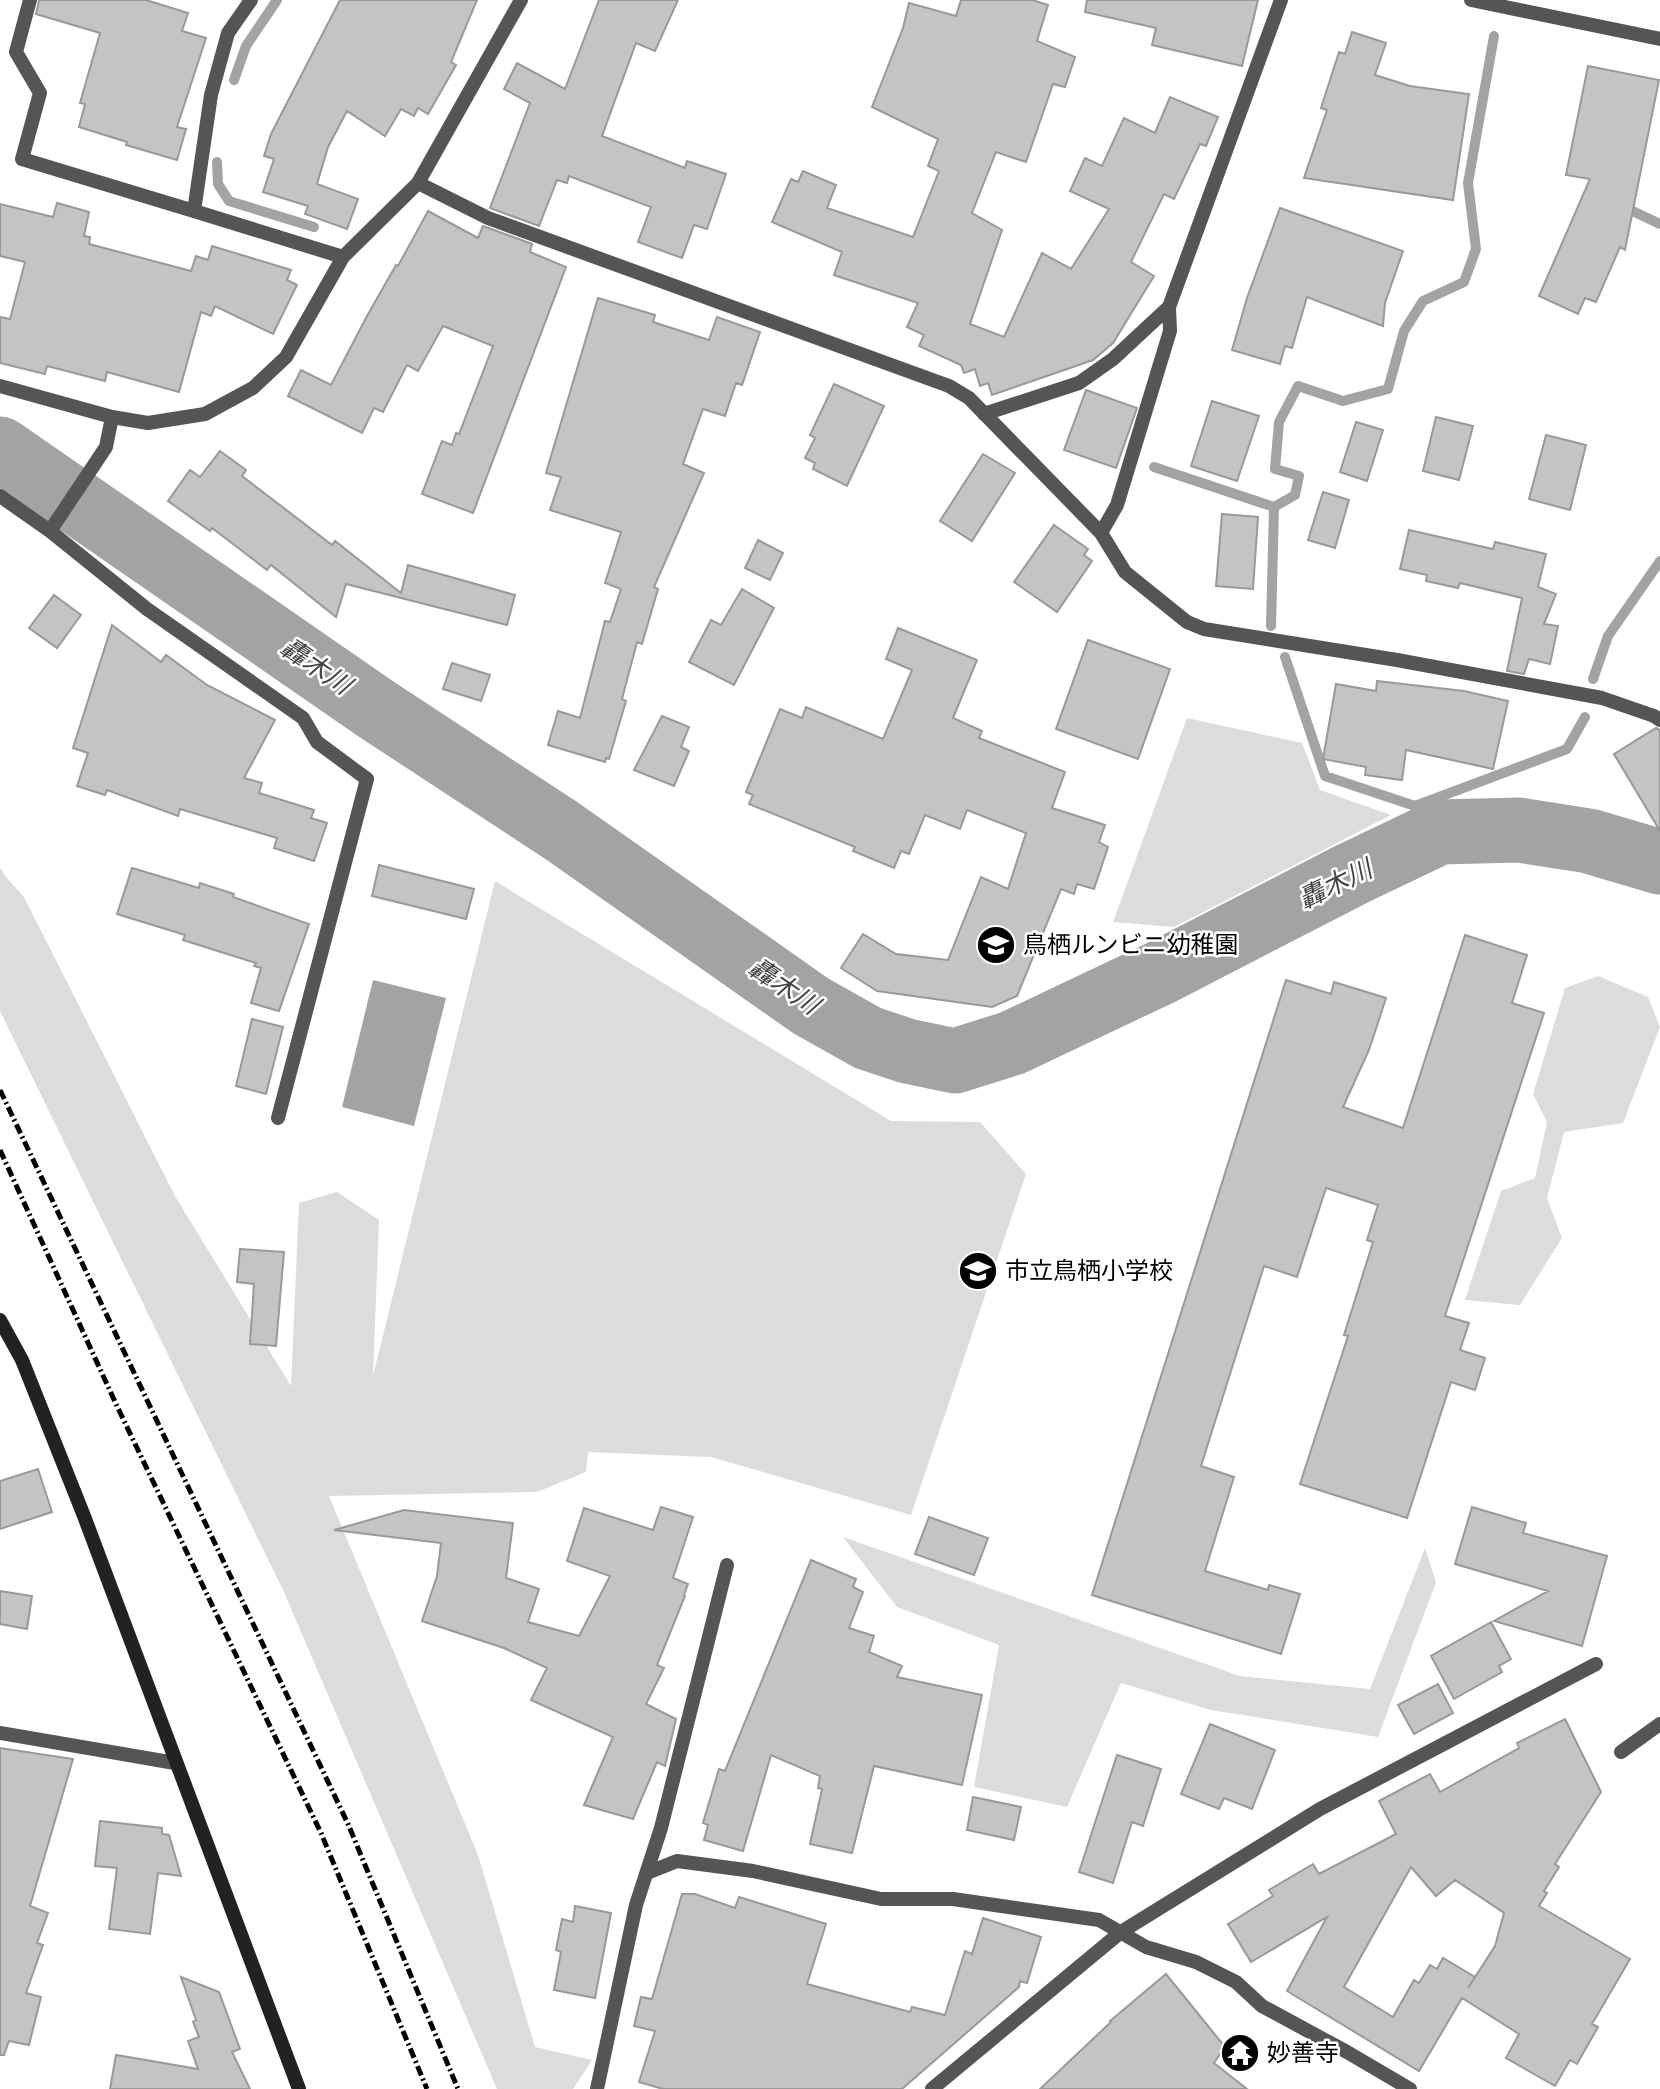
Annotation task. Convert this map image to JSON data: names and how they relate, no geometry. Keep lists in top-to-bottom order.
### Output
{
  "water": ["轟木川"],
  "places": {
    "school or university": ["鳥栖ルンビニ幼稚園", "市立鳥栖小学校"],
    "temple": ["妙善寺"]
  }
}
